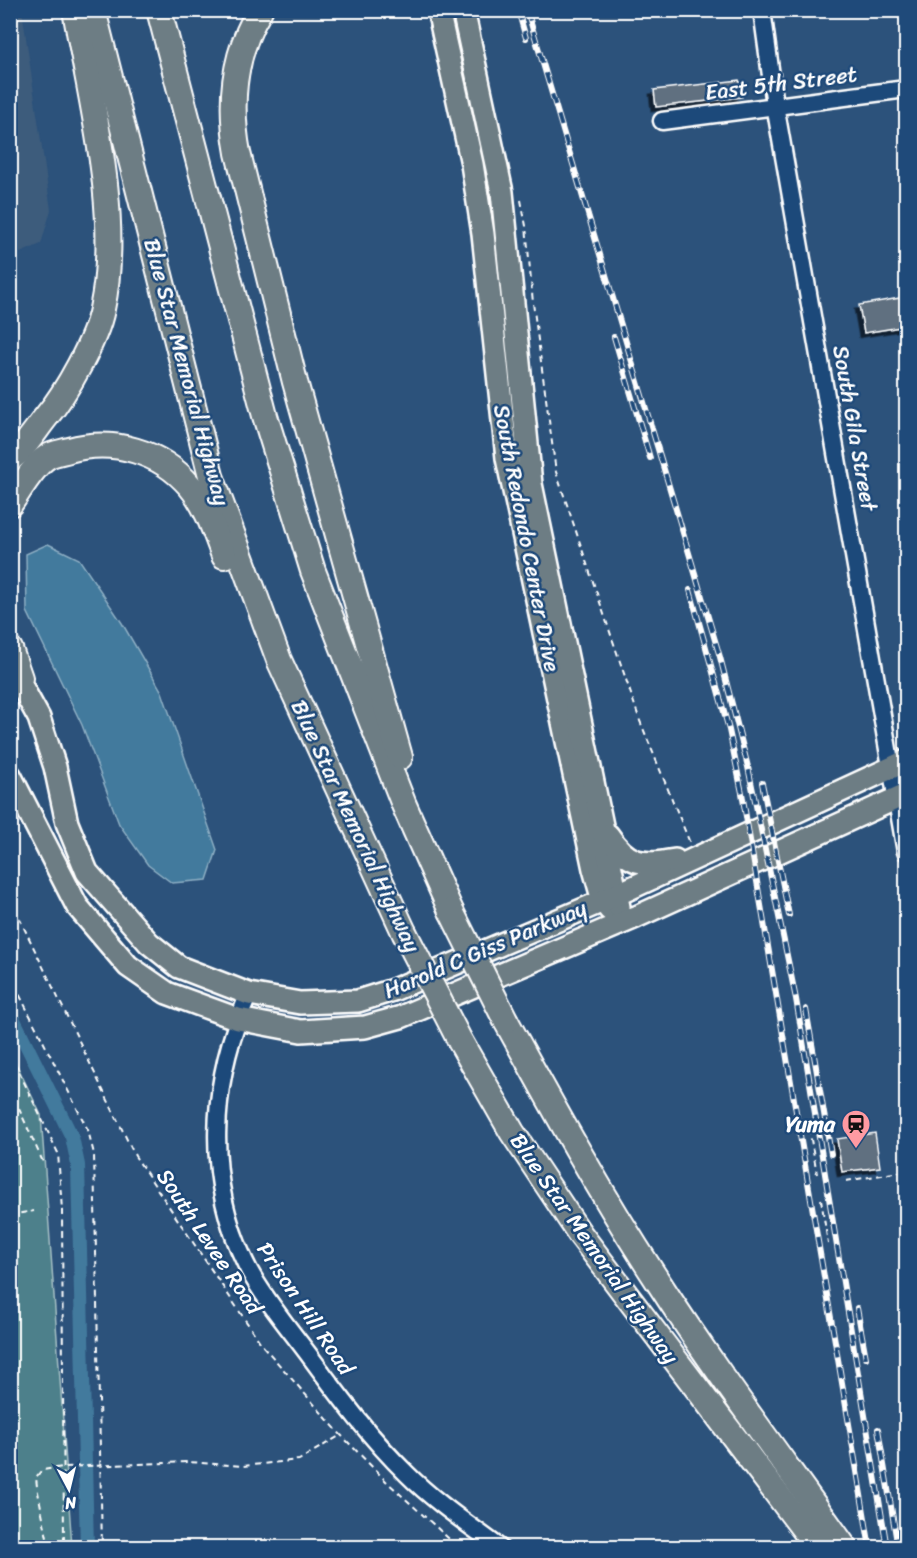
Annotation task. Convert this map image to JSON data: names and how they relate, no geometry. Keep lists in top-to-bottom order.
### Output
{
  "streets": {
    "highway": ["Blue Star Memorial Highway"],
    "main road": ["South Redondo Center Drive", "Harold C Giss Parkway"],
    "street": ["East 5th Street", "South Gila Street", "Prison Hill Road"],
    "path": ["South Levee Road"]
  },
  "crossings": [
    ["East 5th Street", "South Gila Street"],
    ["South Gila Street", "Harold C Giss Parkway"],
    ["South Redondo Center Drive", "Harold C Giss Parkway"],
    ["Harold C Giss Parkway", "Prison Hill Road"]
  ],
  "places": {
    "station": ["Yuma"]
  },
  "north": "bottom"
}
